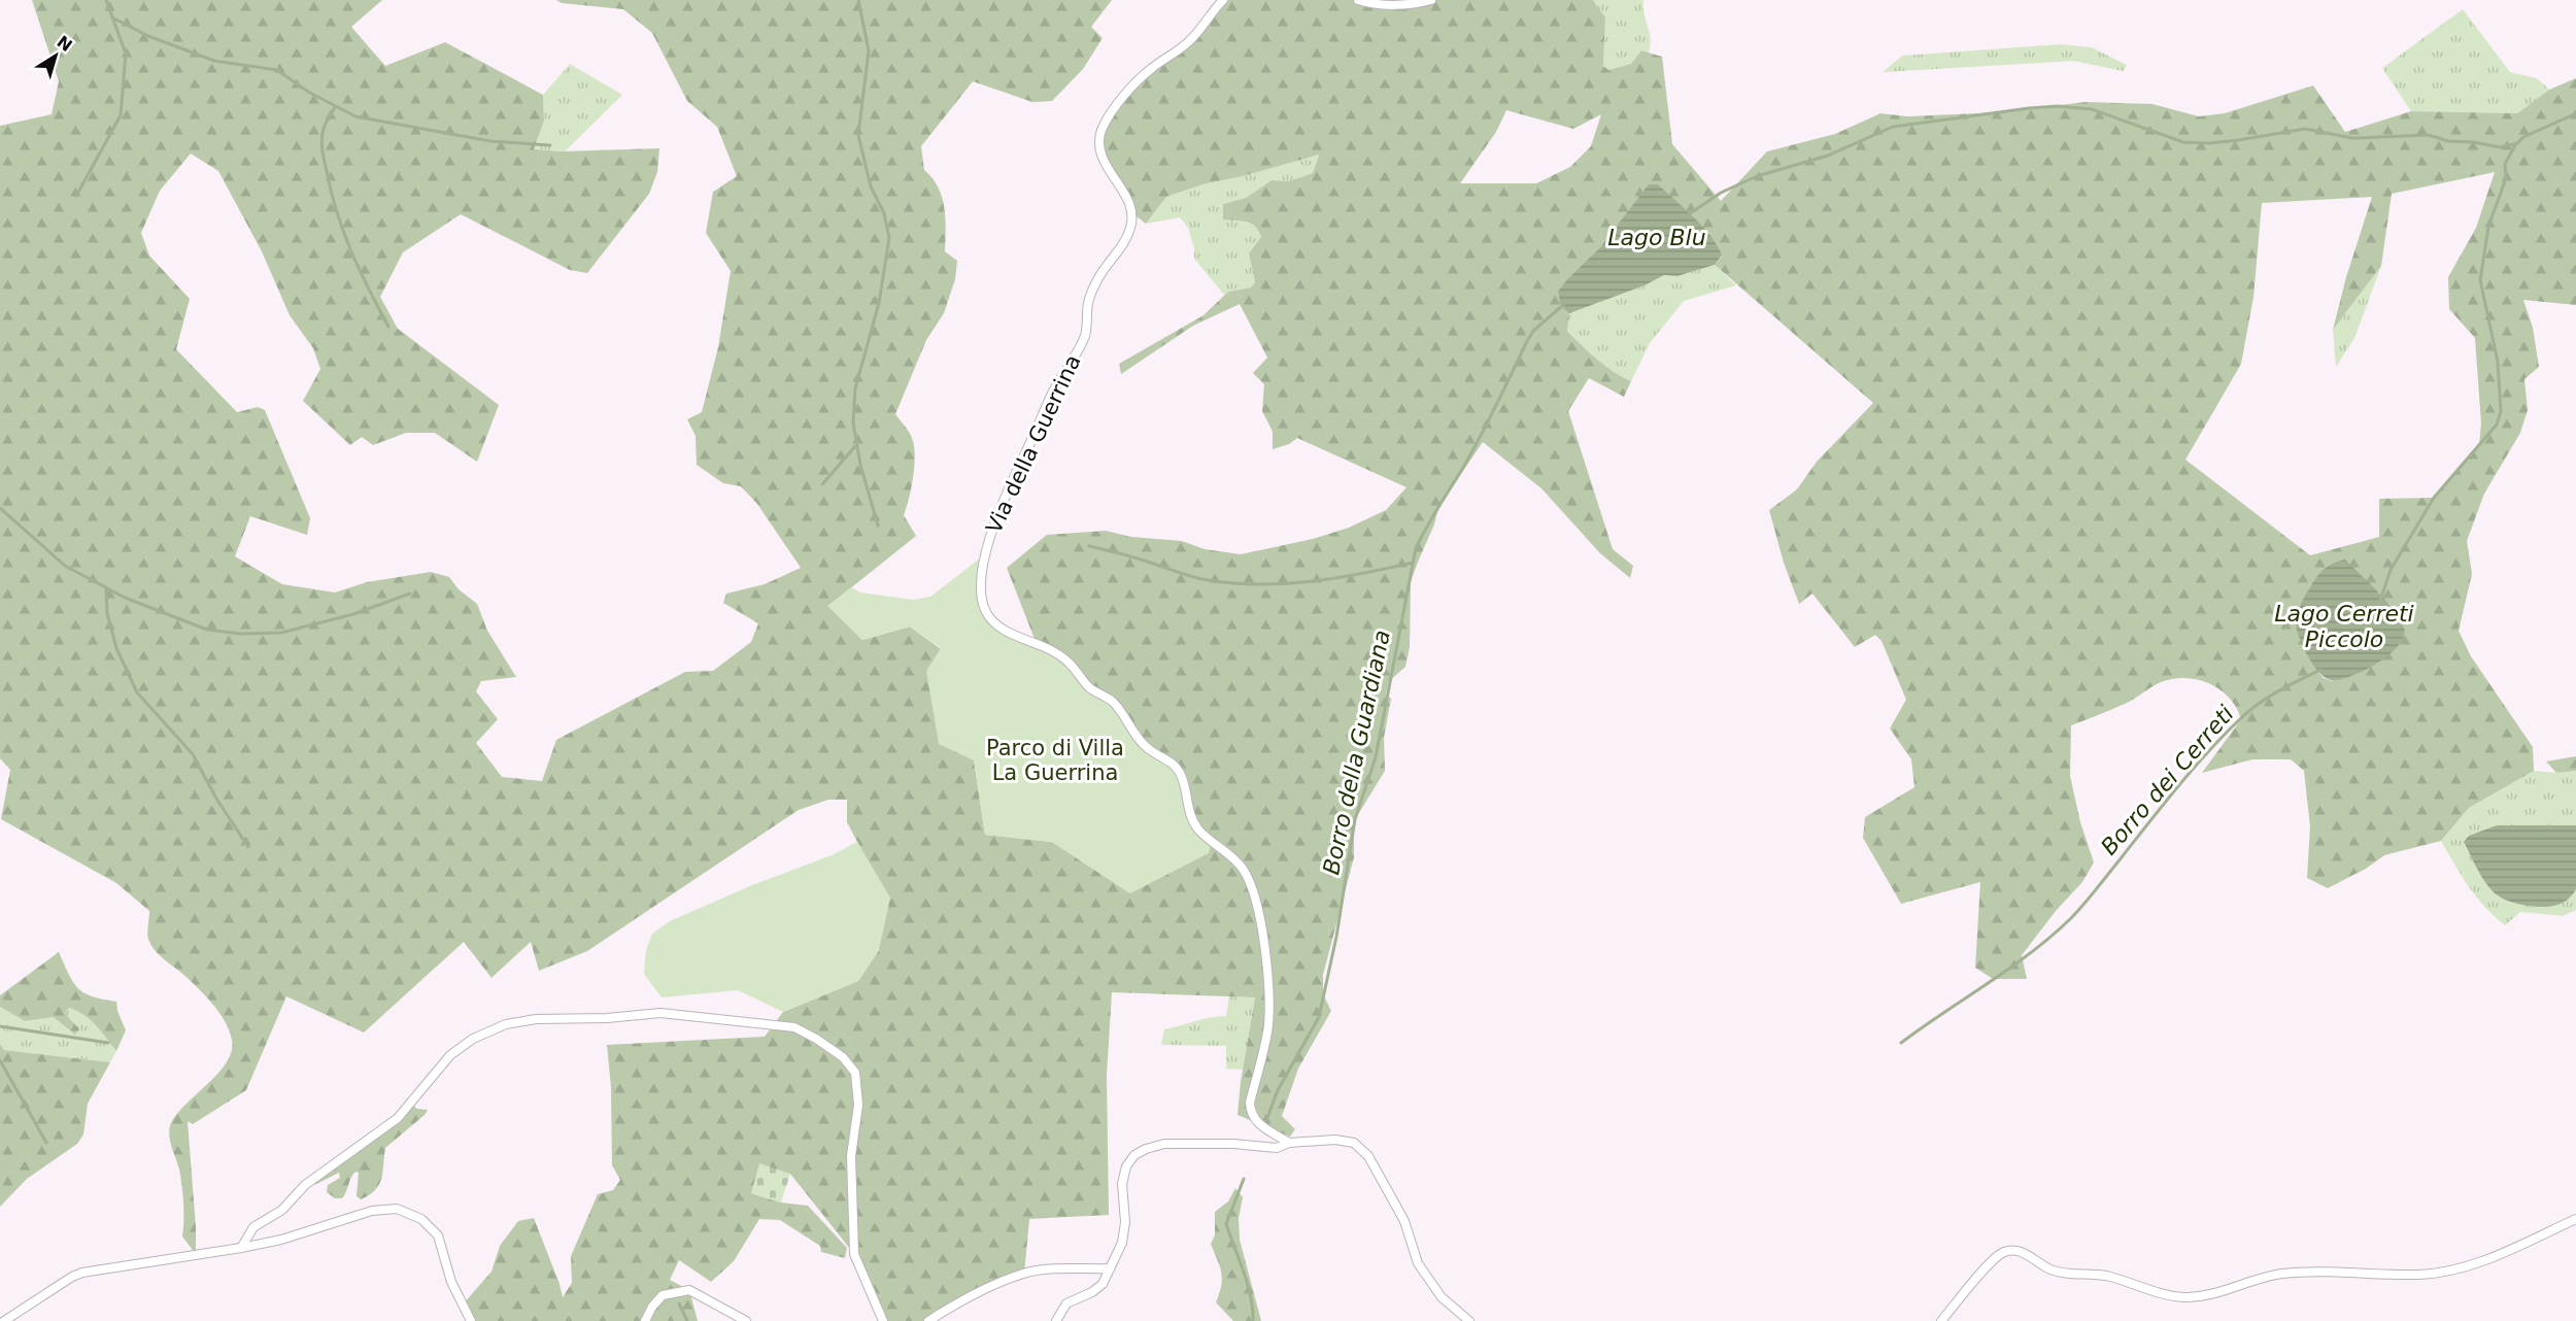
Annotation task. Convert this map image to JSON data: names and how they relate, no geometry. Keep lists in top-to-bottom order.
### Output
{
  "streets": {
    "street": ["Via della Guerrina"]
  },
  "water": [
    "Lago Blu",
    "Lago Cerreti Piccolo",
    "Borro della Guardiana",
    "Borro dei Cerreti"
  ],
  "parks": ["Parco di Villa La Guerrina"],
  "north": "top right"
}
